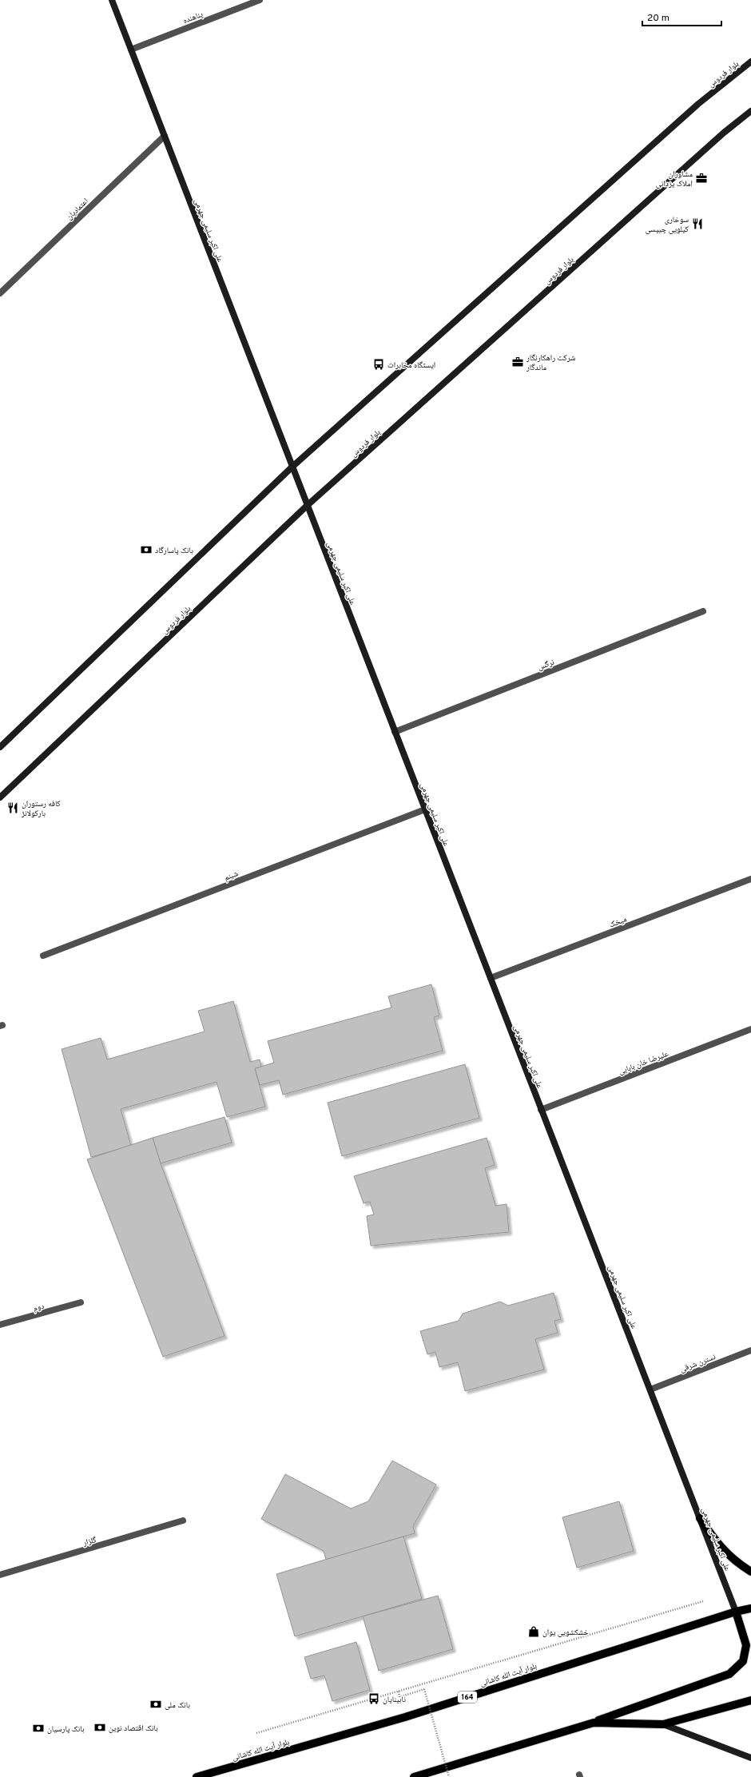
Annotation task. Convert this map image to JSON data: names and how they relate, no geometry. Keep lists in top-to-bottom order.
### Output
{
  "streets": {
    "main road": [
      "بلوار فردوس",
      "علی اکبر سلیمی جهرمی",
      "بلوار آیت الله کاشانی",
      "164"
    ],
    "street": [
      "پناهنده",
      "اعتمادیان",
      "نرگس",
      "شبنم",
      "میخک",
      "علیرضا خان بابایی",
      "دوم",
      "نسترن شرقی",
      "گلزار"
    ]
  },
  "crossings": [
    ["پناهنده", "علی اکبر سلیمی جهرمی"],
    ["بلوار فردوس", "علی اکبر سلیمی جهرمی"],
    ["اعتمادیان", "علی اکبر سلیمی جهرمی"],
    ["علی اکبر سلیمی جهرمی", "نرگس"],
    ["علی اکبر سلیمی جهرمی", "شبنم"],
    ["علی اکبر سلیمی جهرمی", "میخک"],
    ["علی اکبر سلیمی جهرمی", "علیرضا خان بابایی"],
    ["علی اکبر سلیمی جهرمی", "نسترن شرقی"],
    ["علی اکبر سلیمی جهرمی", "بلوار آیت الله کاشانی"]
  ],
  "places": {
    "office": ["مشاوران املاک یزدانی", "شرکت راهکارنگار ماندگار"],
    "restaurant": ["سوخاری كيلويی چيپسی", "کافه رستوران بارکولانژ"],
    "bus stop": ["ایستگاه مخابرات", "نابینایان"],
    "bank": [
      "بانک پاسارگاد",
      "بانک ملی",
      "بانک اقتصاد نوین",
      "بانک پارسیان"
    ],
    "shop": ["خشکشویی یوان"]
  },
  "scale_bar": "20 m"
}
